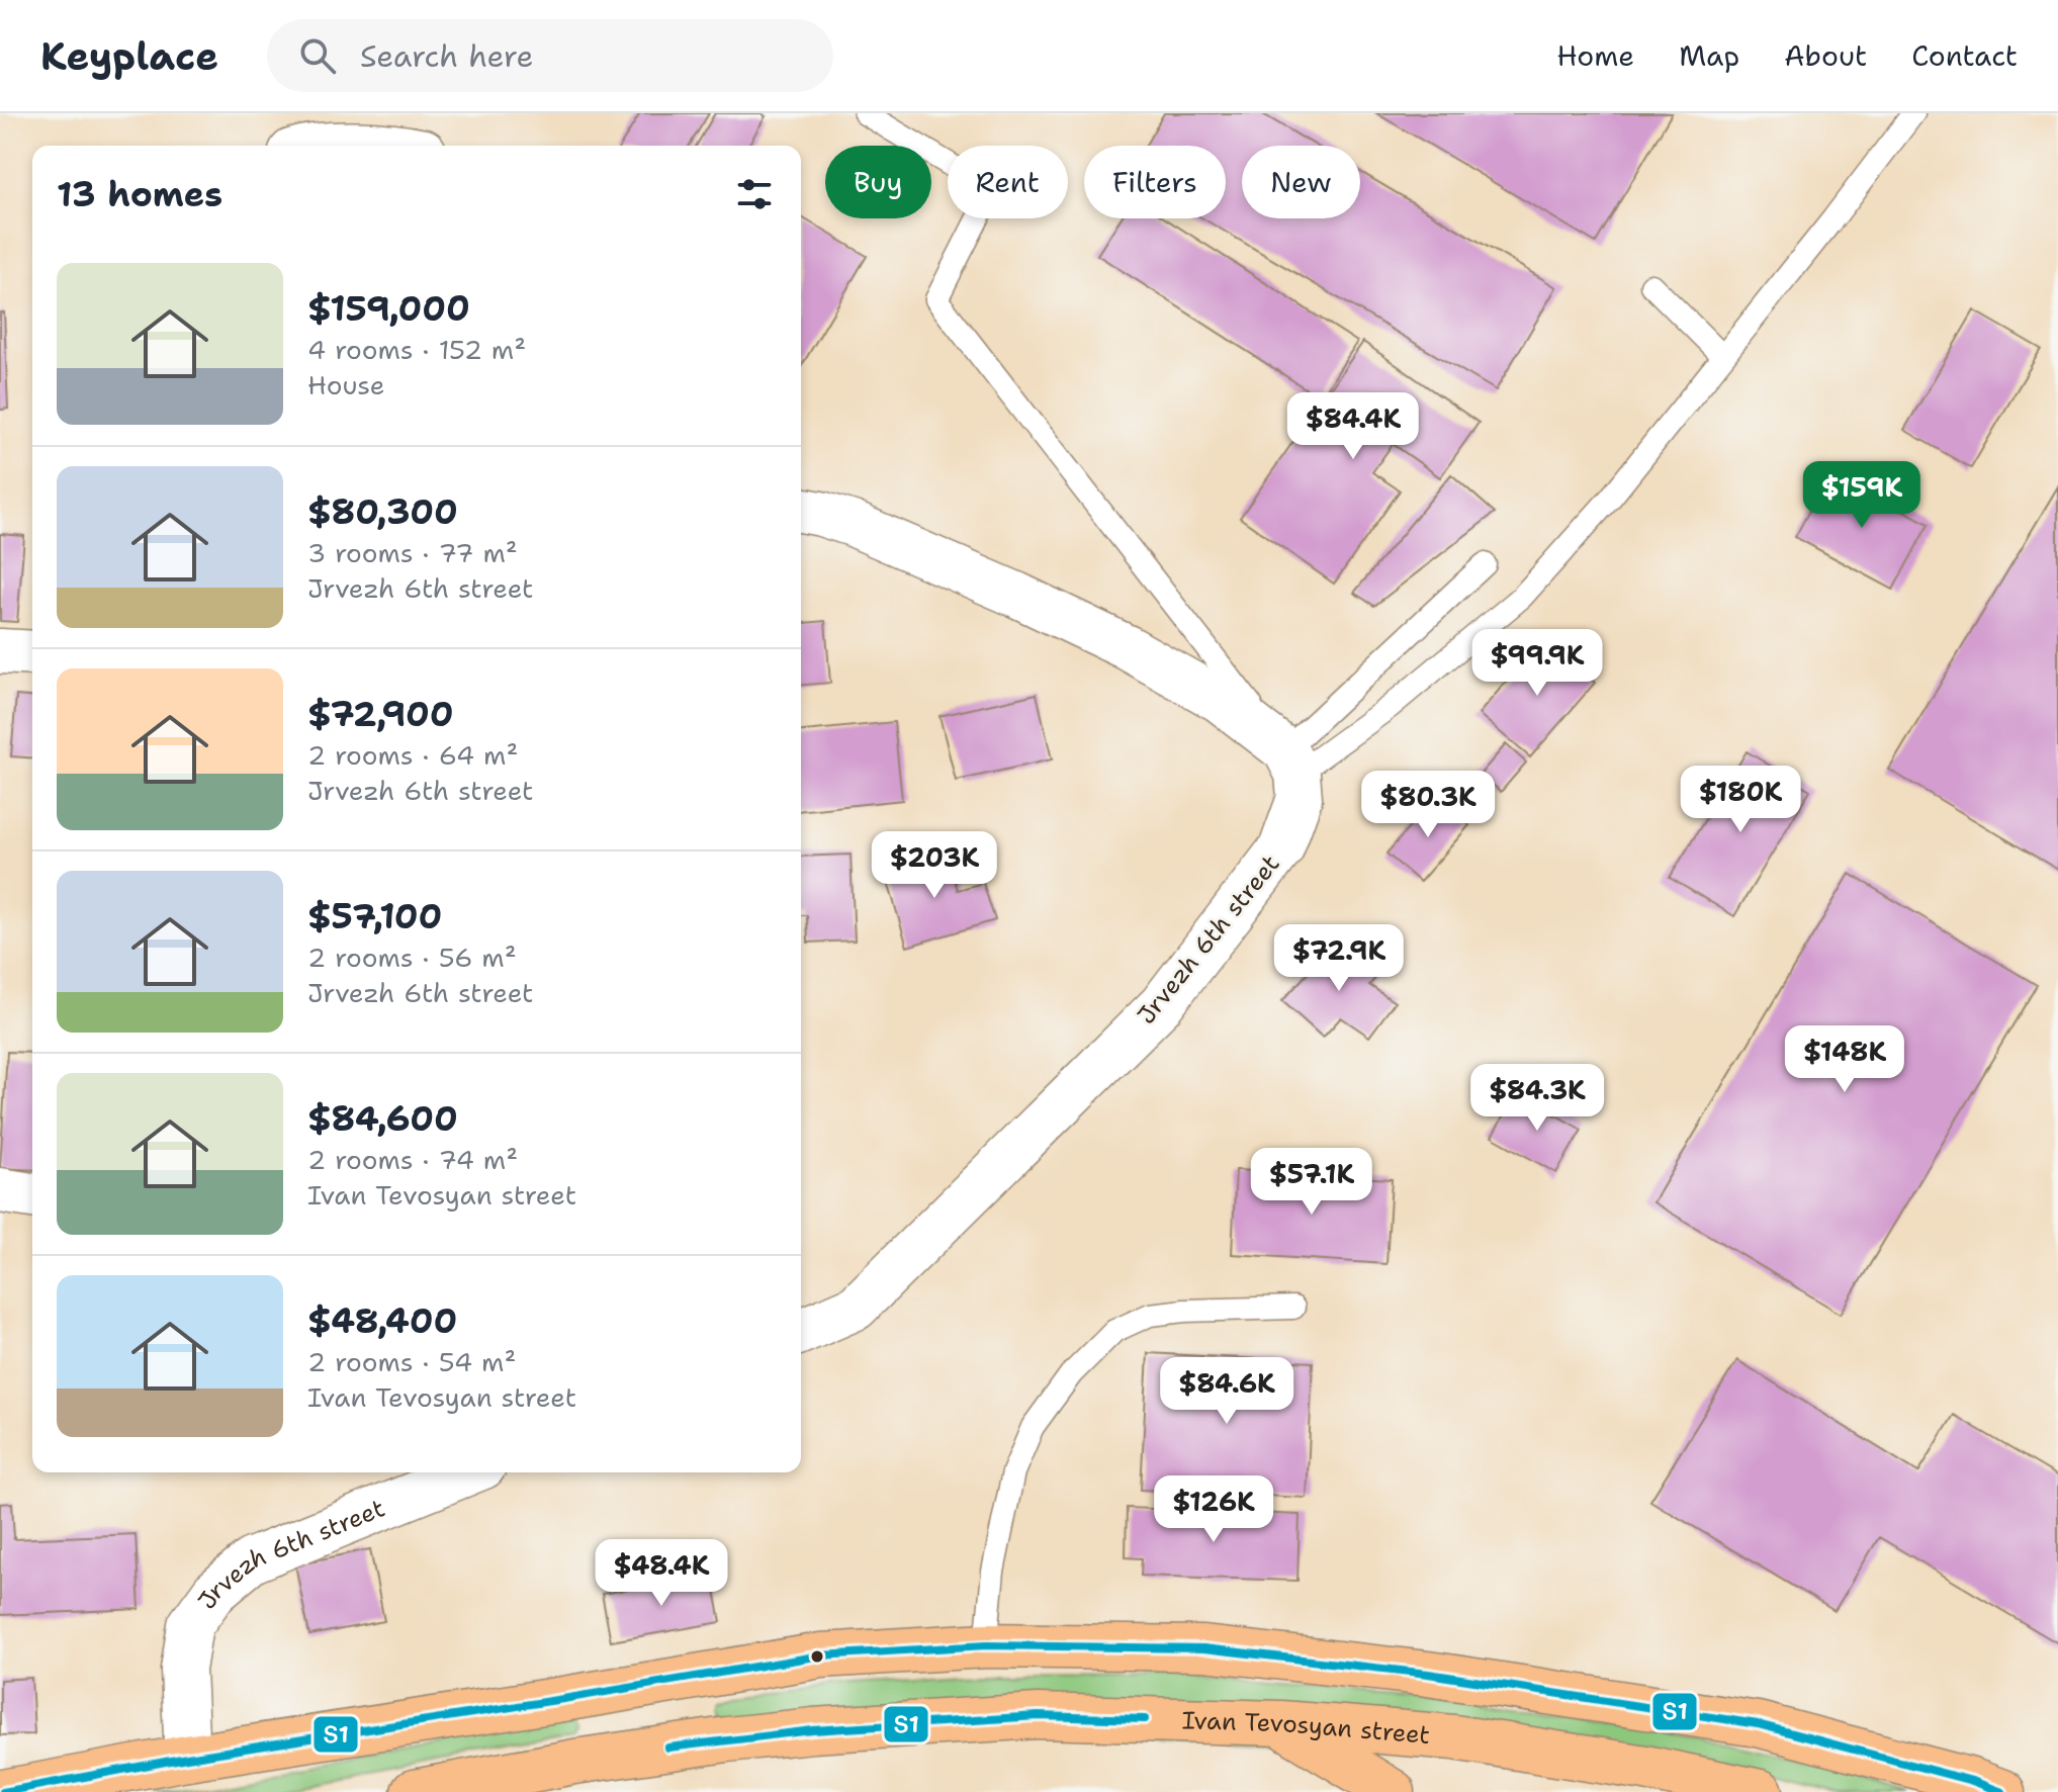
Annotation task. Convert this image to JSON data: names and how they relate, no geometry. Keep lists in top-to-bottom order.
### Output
{
  "streets": {
    "main road": ["Ivan Tevosyan street"],
    "street": ["Jrvezh 6th street"]
  },
  "lines": ["transit line Տ1"],
  "page": {
    "header": "Keyplace",
    "search": "Search here",
    "nav": [
      "Home",
      "Map",
      "About",
      "Contact"
    ],
    "chip": [
      "Buy",
      "Rent",
      "Filters",
      "New"
    ],
    "heading": "13 homes",
    "list": [
      {
        "name": "$159,000",
        "note": "4 rooms · 152 m² · House"
      },
      {
        "name": "$80,300",
        "note": "3 rooms · 77 m² · Jrvezh 6th street"
      },
      {
        "name": "$72,900",
        "note": "2 rooms · 64 m² · Jrvezh 6th street"
      },
      {
        "name": "$57,100",
        "note": "2 rooms · 56 m² · Jrvezh 6th street"
      },
      {
        "name": "$84,600",
        "note": "2 rooms · 74 m² · Ivan Tevosyan street"
      },
      {
        "name": "$48,400",
        "note": "2 rooms · 54 m² · Ivan Tevosyan street"
      }
    ],
    "price": [
      "$84.4K",
      "$159K",
      "$99.9K",
      "$180K",
      "$80.3K",
      "$203K",
      "$72.9K",
      "$148K",
      "$84.3K",
      "$57.1K",
      "$84.6K",
      "$126K",
      "$48.4K"
    ]
  }
}
